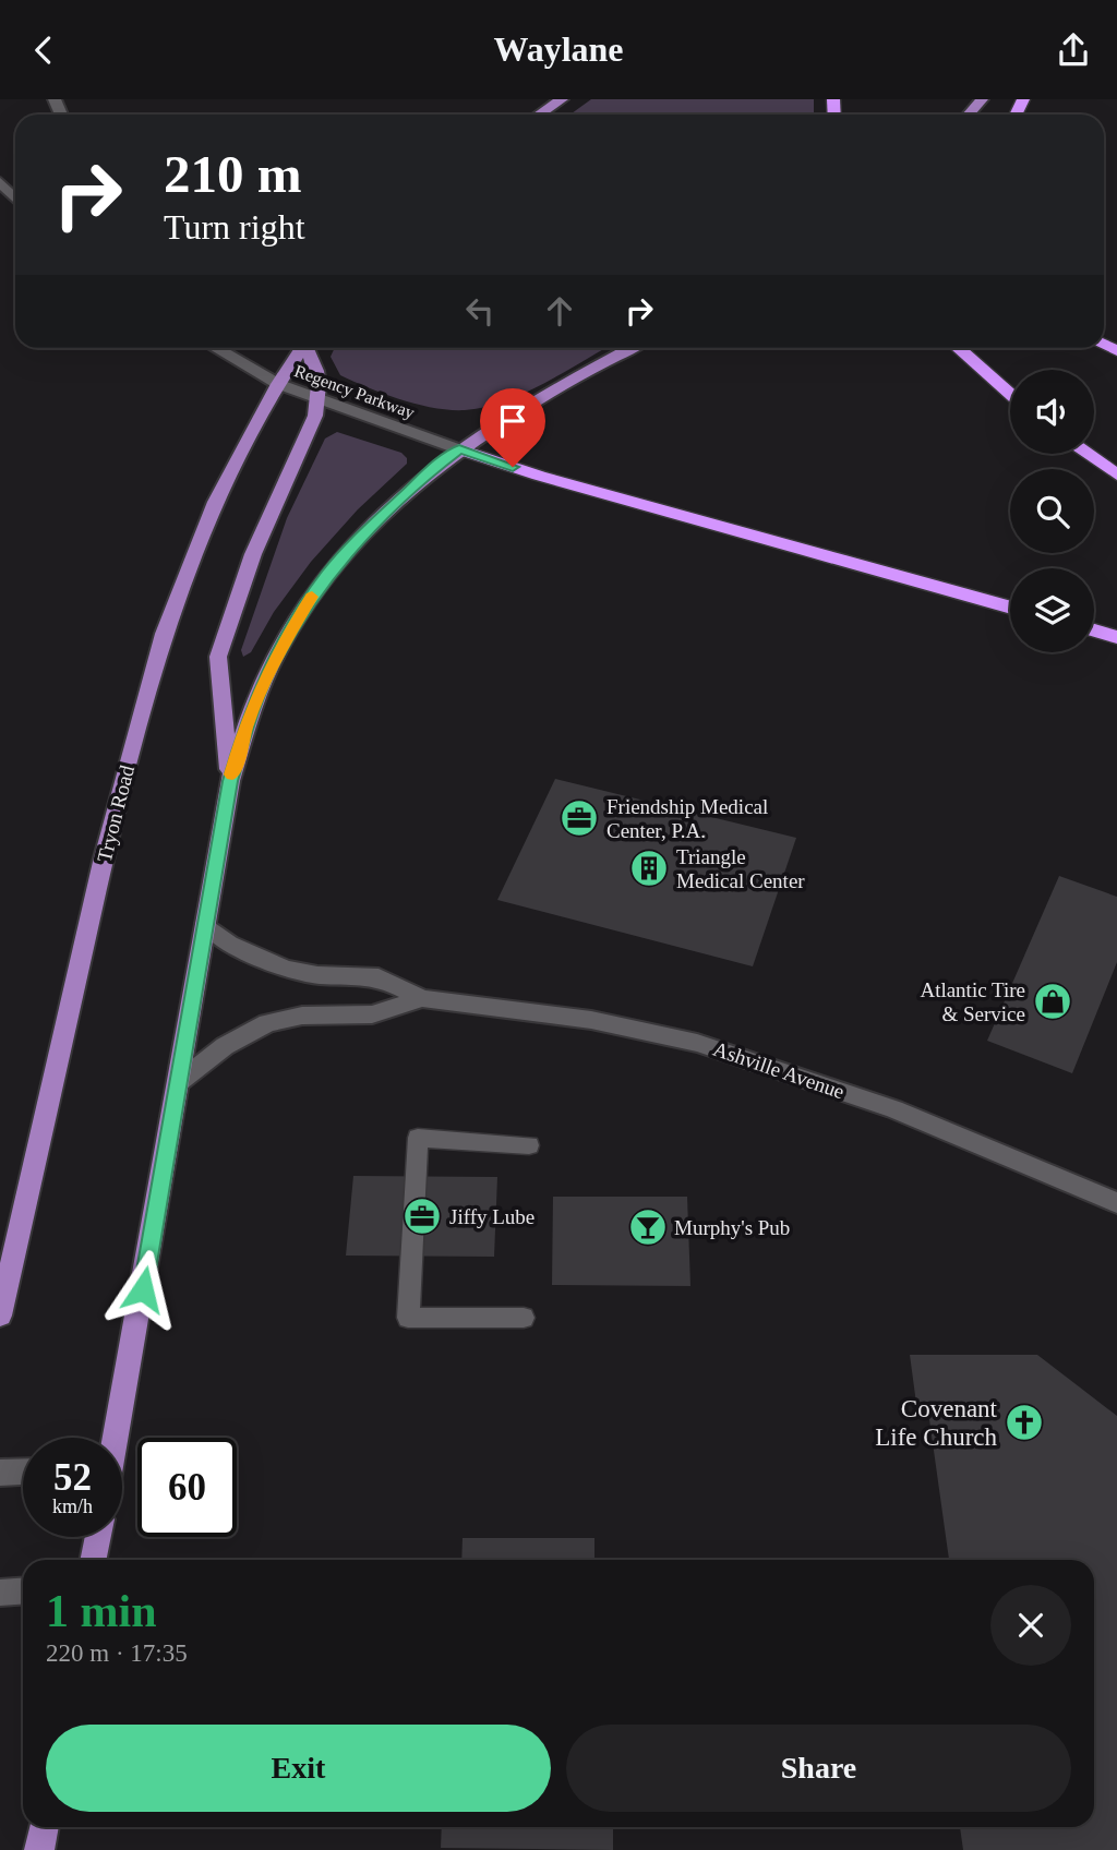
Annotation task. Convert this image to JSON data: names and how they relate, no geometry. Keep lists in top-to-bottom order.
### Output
{
  "streets": {
    "main road": ["Tryon Road"],
    "street": ["Regency Parkway", "Ashville Avenue"]
  },
  "crossings": [
    ["Regency Parkway", "Tryon Road"]
  ],
  "places": {
    "office": ["Friendship Medical Center, P.A.", "Jiffy Lube"],
    "building": ["Triangle Medical Center"],
    "shop": ["Atlantic Tire & Service"],
    "bar": ["Murphy's Pub"],
    "church": ["Covenant Life Church"]
  },
  "page": {
    "header": "Waylane",
    "turn": ["210 m", "Turn right"],
    "speed": "52 km/h",
    "limit": "60",
    "heading": ["1 min", "220 m · 17:35"],
    "buttons": ["Exit", "Share"]
  }
}
